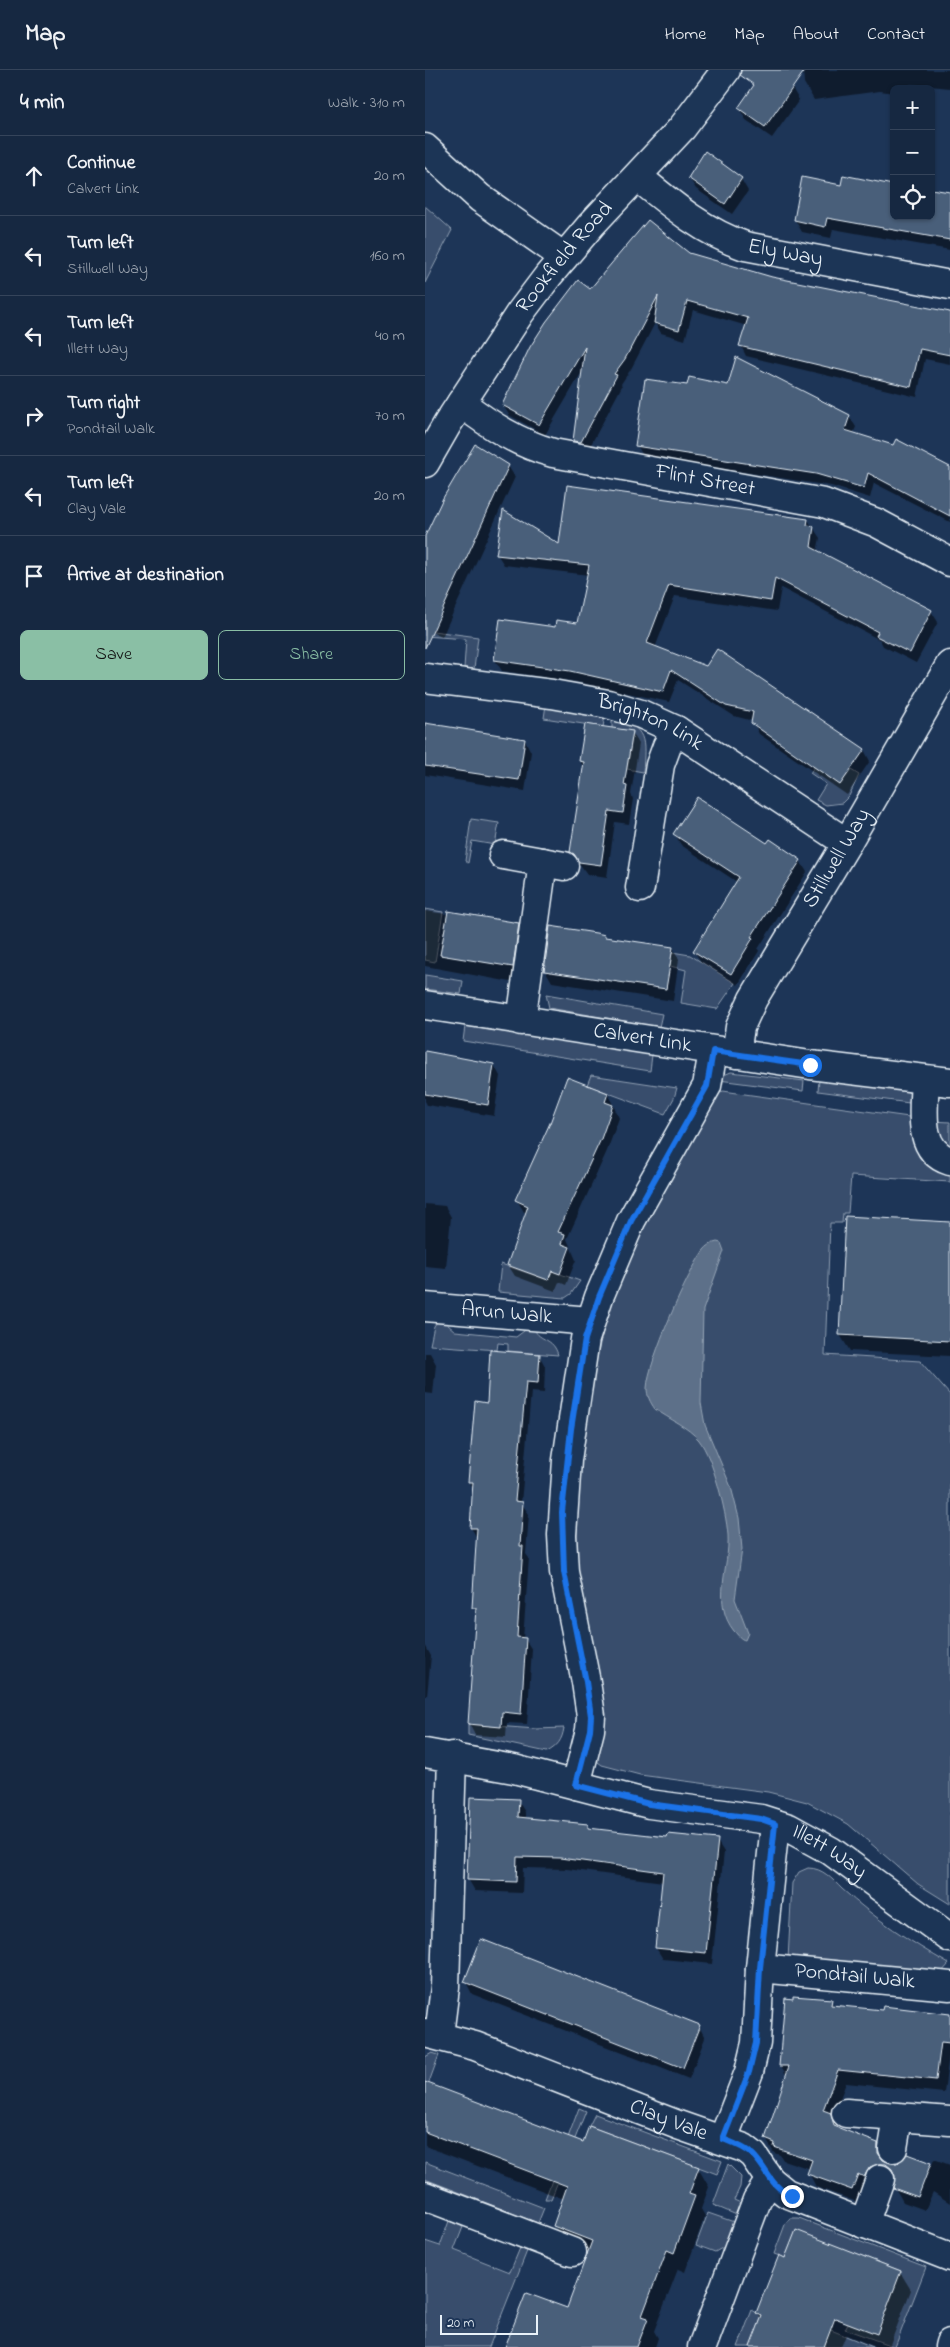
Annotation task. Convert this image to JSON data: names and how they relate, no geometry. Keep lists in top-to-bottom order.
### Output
{
  "streets": {
    "street": [
      "Ely Way",
      "Rookfield Road",
      "Flint Street",
      "Brighton Link",
      "Stillwell Way",
      "Calvert Link",
      "Arun Walk",
      "Illett Way",
      "Pondtail Walk",
      "Clay Vale"
    ]
  },
  "crossings": [
    ["Ely Way", "Rookfield Road"],
    ["Rookfield Road", "Flint Street"],
    ["Brighton Link", "Stillwell Way"],
    ["Stillwell Way", "Calvert Link"],
    ["Stillwell Way", "Arun Walk"],
    ["Stillwell Way", "Illett Way"]
  ],
  "scale_bar": "20 m",
  "page": {
    "header": "Map",
    "nav": [
      "Home",
      "Map",
      "About",
      "Contact"
    ],
    "heading": ["4 min", "Walk · 310 m"],
    "map_buttons": ["+", "−"],
    "list": [
      ["Continue", "Calvert Link", "20 m"],
      ["Turn left", "Stillwell Way", "160 m"],
      ["Turn left", "Illett Way", "40 m"],
      ["Turn right", "Pondtail Walk", "70 m"],
      ["Turn left", "Clay Vale", "20 m"],
      "Arrive at destination"
    ],
    "buttons": ["Save", "Share"],
    "scale": "20 m"
  }
}
